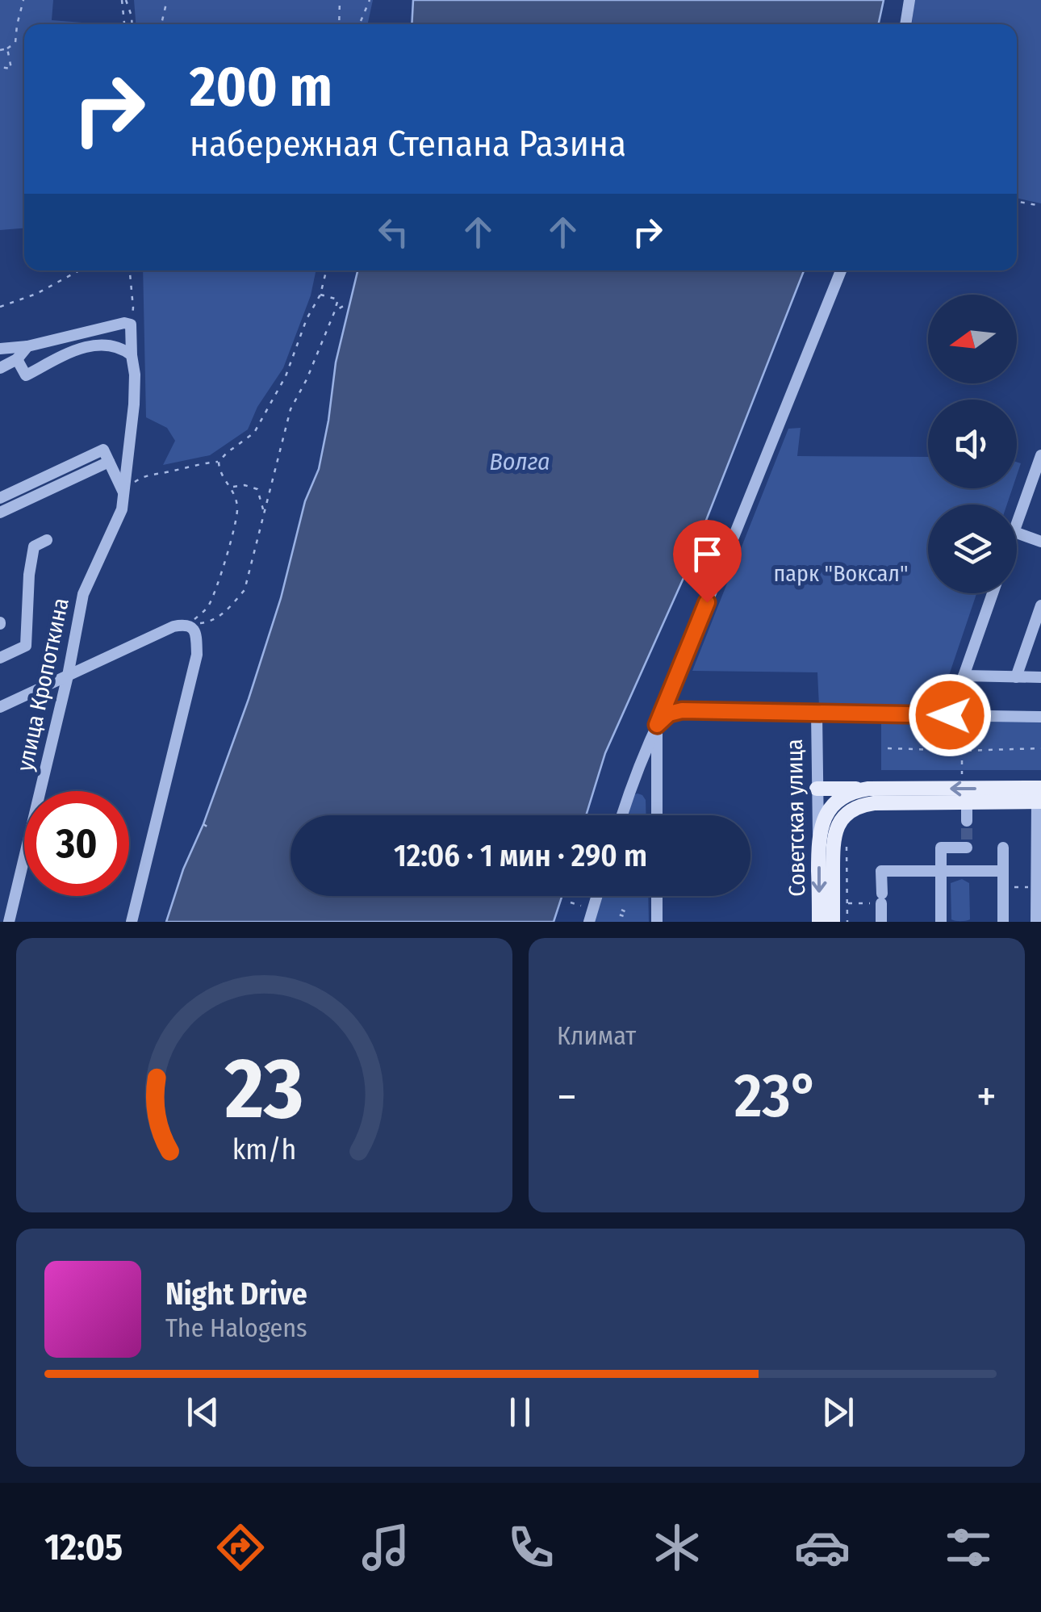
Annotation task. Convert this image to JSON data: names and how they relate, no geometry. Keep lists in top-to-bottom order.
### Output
{
  "streets": {
    "main road": ["Советская улица"],
    "street": ["улица Кропоткина"]
  },
  "water": ["Волга"],
  "parks": ["парк \"Воксал\""],
  "north": "left",
  "page": {
    "turn": ["200 m", "набережная Степана Разина"],
    "limit": "30",
    "trip": "12:06 · 1 мин · 290 m",
    "tile": "Климат",
    "heat": ["−", "23°", "+"],
    "song": ["Night Drive", "The Halogens"],
    "tabs": "12:05",
    "gauge": ["23", "km/h"]
  }
}
